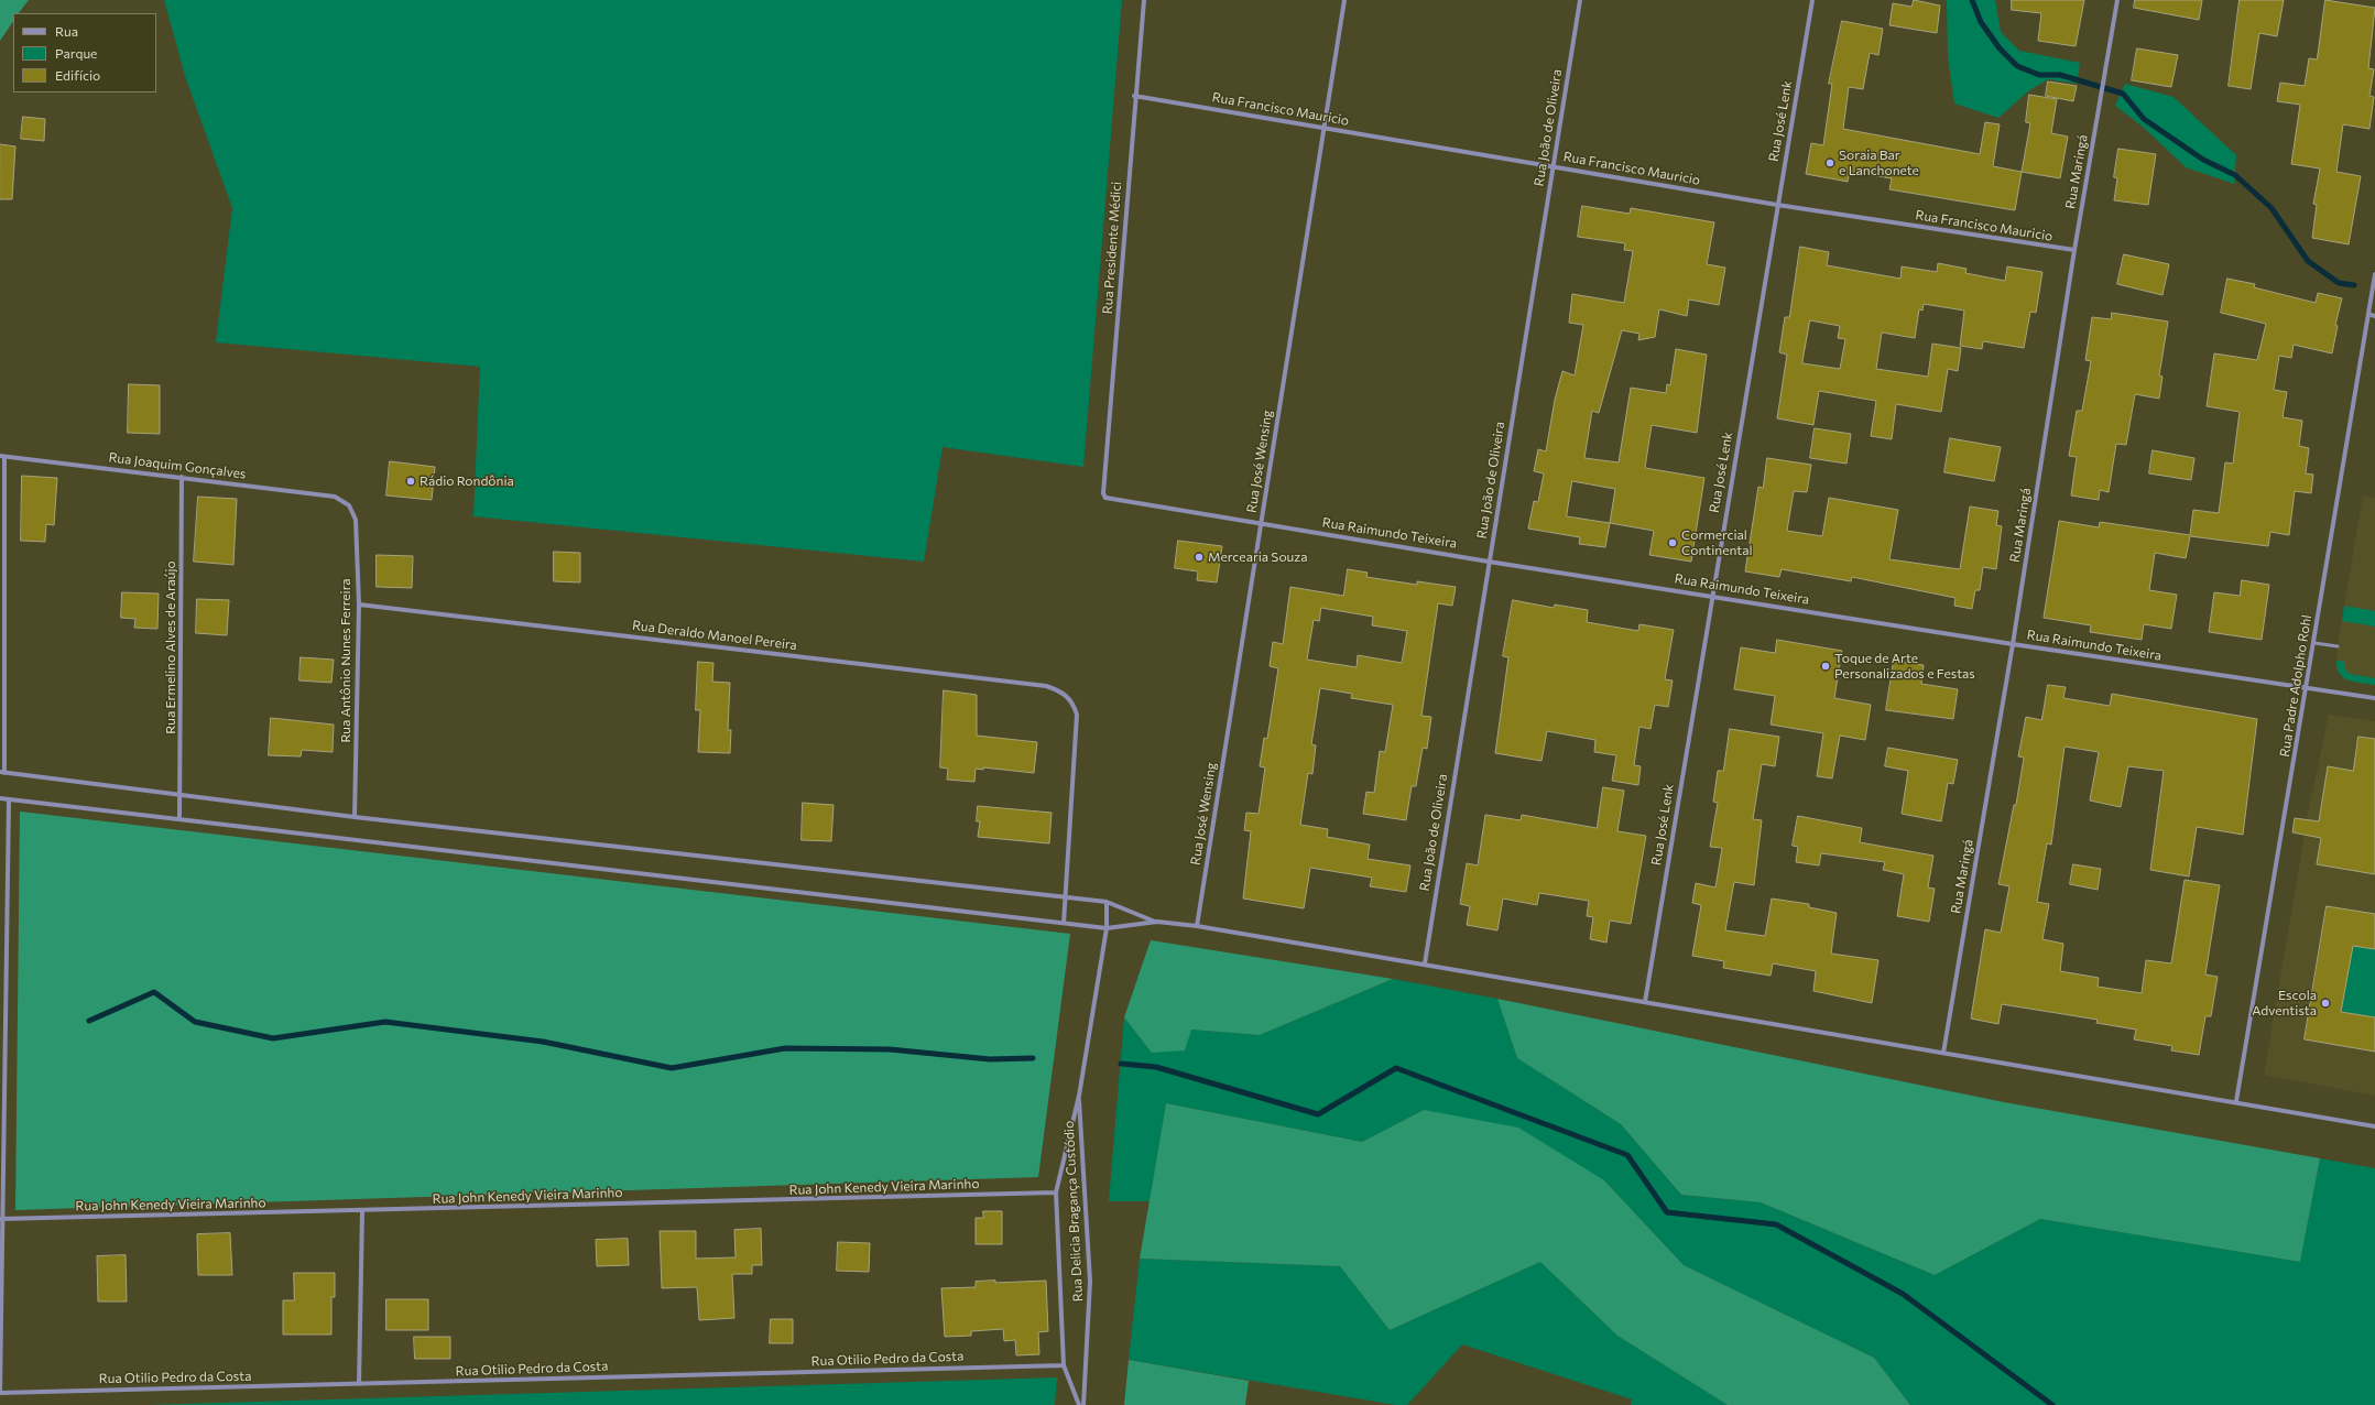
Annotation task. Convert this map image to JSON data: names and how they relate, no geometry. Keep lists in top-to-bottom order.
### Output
{
  "streets": {
    "street": [
      "Rua Francisco Mauricio",
      "Rua José Lenk",
      "Rua João de Oliveira",
      "Rua Maringá",
      "Rua Presidente Médici",
      "Rua José Wensing",
      "Rua Joaquim Gonçalves",
      "Rua Raimundo Teixeira",
      "Rua Deraldo Manoel Pereira",
      "Rua Ermelino Alves de Araújo",
      "Rua Antônio Nunes Ferreira",
      "Rua Padre Adolpho Rohl",
      "Rua John Kenedy Vieira Marinho",
      "Rua Delicia Bragança Custódio",
      "Rua Otilio Pedro da Costa"
    ]
  },
  "crossings": [
    ["Rua Francisco Mauricio", "Rua José Lenk"],
    ["Rua Francisco Mauricio", "Rua João de Oliveira"],
    ["Rua Francisco Mauricio", "Rua Maringá"],
    ["Rua Francisco Mauricio", "Rua Presidente Médici"],
    ["Rua Francisco Mauricio", "Rua José Wensing"],
    ["Rua José Lenk", "Rua Raimundo Teixeira"],
    ["Rua João de Oliveira", "Rua Raimundo Teixeira"],
    ["Rua Maringá", "Rua Raimundo Teixeira"],
    ["Rua Presidente Médici", "Rua Raimundo Teixeira"],
    ["Rua José Wensing", "Rua Raimundo Teixeira"],
    ["Rua Joaquim Gonçalves", "Rua Ermelino Alves de Araújo"],
    ["Rua Joaquim Gonçalves", "Rua Antônio Nunes Ferreira"],
    ["Rua Raimundo Teixeira", "Rua Padre Adolpho Rohl"],
    ["Rua Deraldo Manoel Pereira", "Rua Antônio Nunes Ferreira"],
    ["Rua John Kenedy Vieira Marinho", "Rua Delicia Bragança Custódio"],
    ["Rua Delicia Bragança Custódio", "Rua Otilio Pedro da Costa"]
  ],
  "places": [
    "Soraia Bar e Lanchonete",
    "Rádio Rondônia",
    "Cormercial Continental",
    "Mercearia Souza",
    "Toque de Arte Personalizados e Festas",
    "Escola Adventista"
  ],
  "legend": ["Rua", "Parque", "Edifício"]
}
